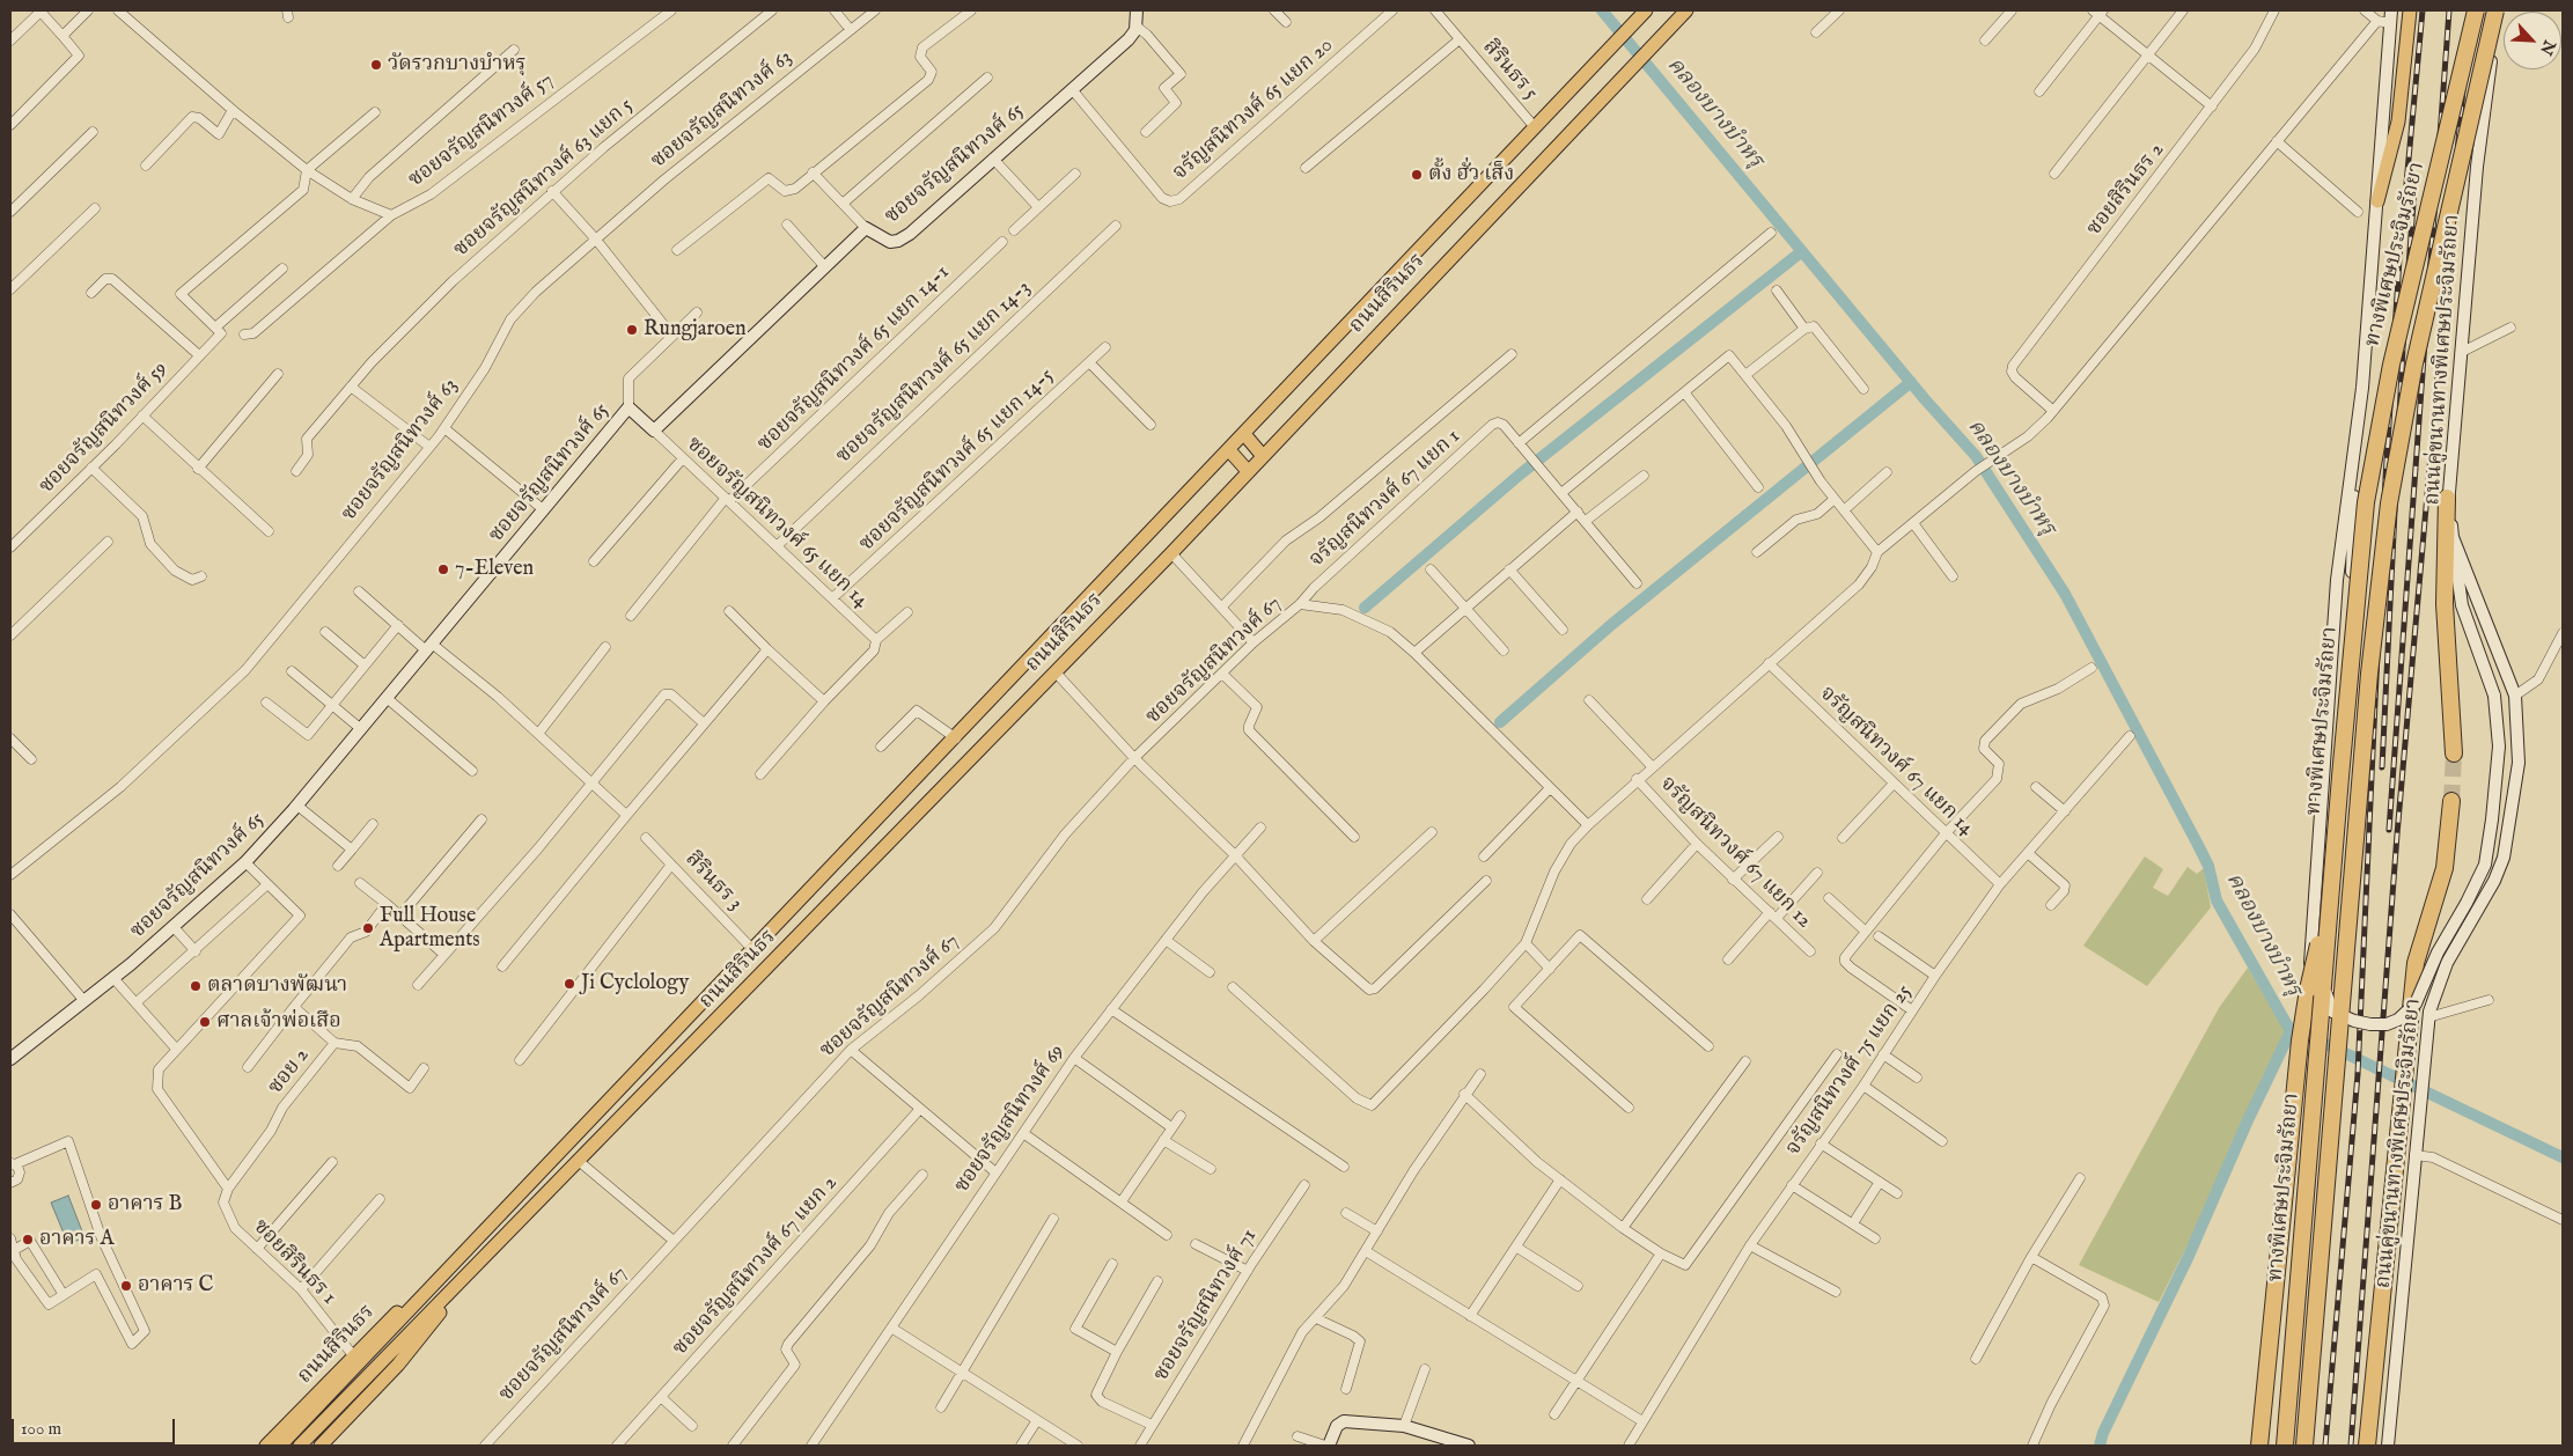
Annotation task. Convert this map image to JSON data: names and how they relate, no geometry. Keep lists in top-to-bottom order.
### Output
{
  "streets": {
    "highway": ["ทางพิเศษประจิมรัถยา"],
    "main road": ["ซอยจรัญสนิทวงศ์ 65", "ถนนสิรินธร", "ถนนคู่ขนานทางพิเศษประจิมรัถยา"],
    "street": [
      "สิรินธร 5",
      "ซอยจรัญสนิทวงศ์ 63",
      "จรัญสนิทวงศ์ 65 แยก 20",
      "ซอยจรัญสนิทวงศ์ 57",
      "ซอยจรัญสนิทวงศ์ 63 แยก 5",
      "ซอยสิรินธร 2",
      "ซอยจรัญสนิทวงศ์ 65 แยก 14-1",
      "ซอยจรัญสนิทวงศ์ 65 แยก 14-3",
      "ซอยจรัญสนิทวงศ์ 59",
      "ซอยจรัญสนิทวงศ์ 65 แยก 14-5",
      "จรัญสนิทวงศ์ 67 แยก 1",
      "ซอยจรัญสนิทวงศ์ 65 แยก 14",
      "ซอยจรัญสนิทวงศ์ 67",
      "จรัญสนิทวงศ์ 67 แยก 14",
      "จรัญสนิทวงศ์ 67 แยก 12",
      "สิรินธร 3",
      "จรัญสนิทวงศ์ 75 แยก 25",
      "ซอย 2",
      "ซอยจรัญสนิทวงศ์ 69",
      "ซอยสิรินธร 1",
      "ซอยจรัญสนิทวงศ์ 67 แยก 2",
      "ซอยจรัญสนิทวงศ์ 71"
    ]
  },
  "crossings": [
    ["สิรินธร 5", "ถนนสิรินธร"],
    ["จรัญสนิทวงศ์ 65 แยก 20", "ซอยจรัญสนิทวงศ์ 65"],
    ["ซอยจรัญสนิทวงศ์ 65", "ซอยจรัญสนิทวงศ์ 65 แยก 14"],
    ["ทางพิเศษประจิมรัถยา", "ถนนคู่ขนานทางพิเศษประจิมรัถยา"],
    ["ถนนสิรินธร", "สิรินธร 3"],
    ["ถนนสิรินธร", "ซอยสิรินธร 1"],
    ["ซอยจรัญสนิทวงศ์ 65 แยก 14-1", "ซอยจรัญสนิทวงศ์ 65 แยก 14"],
    ["ซอยจรัญสนิทวงศ์ 65 แยก 14-3", "ซอยจรัญสนิทวงศ์ 65 แยก 14"],
    ["ซอยจรัญสนิทวงศ์ 65 แยก 14-5", "ซอยจรัญสนิทวงศ์ 65 แยก 14"],
    ["จรัญสนิทวงศ์ 67 แยก 1", "ซอยจรัญสนิทวงศ์ 67"],
    ["จรัญสนิทวงศ์ 67 แยก 14", "จรัญสนิทวงศ์ 75 แยก 25"],
    ["ซอย 2", "ซอยสิรินธร 1"]
  ],
  "water": ["คลองบางบำหรุ"],
  "places": [
    "วัดรวกบางบำหรุ",
    "ตั้ง ฮั่ว เส็ง",
    "Rungjaroen",
    "7-Eleven",
    "Full House Apartments",
    "Ji Cyclology",
    "ตลาดบางพัฒนา",
    "ศาลเจ้าพ่อเสือ",
    "อาคาร B",
    "อาคาร A",
    "อาคาร C"
  ],
  "scale_bar": "100 m",
  "north": "bottom right"
}
